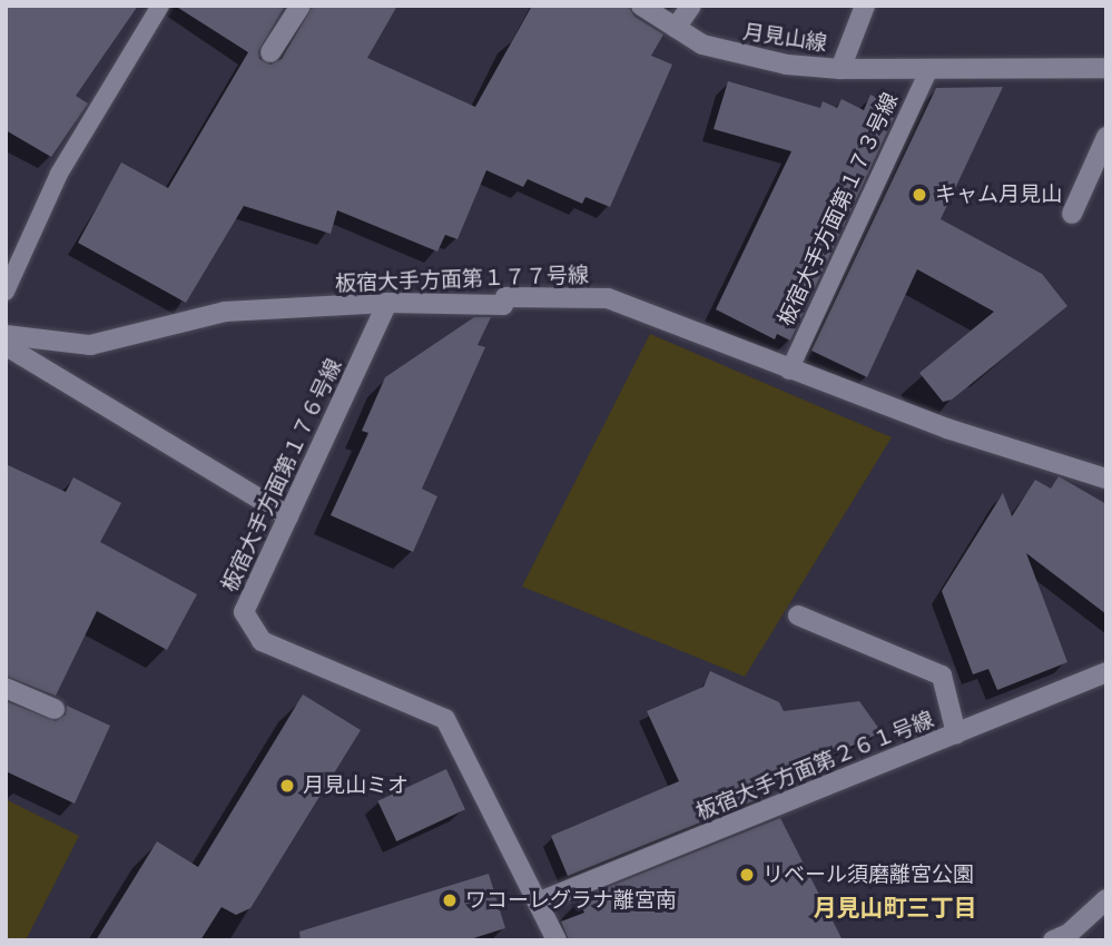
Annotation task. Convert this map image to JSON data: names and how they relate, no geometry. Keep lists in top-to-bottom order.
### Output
{
  "streets": {
    "street": [
      "月見山線",
      "板宿大手方面第１７７号線",
      "板宿大手方面第１７６号線",
      "板宿大手方面第２６１号線"
    ],
    "lane": ["板宿大手方面第１７３号線"]
  },
  "crossings": [
    ["月見山線", "板宿大手方面第１７３号線"],
    ["板宿大手方面第１７３号線", "板宿大手方面第１７７号線"],
    ["板宿大手方面第１７７号線", "板宿大手方面第１７６号線"],
    ["板宿大手方面第１７６号線", "板宿大手方面第２６１号線"]
  ],
  "districts": ["月見山町三丁目"],
  "places": [
    "キャム月見山",
    "月見山ミオ",
    "リベール須磨離宮公園",
    "ワコーレグラナ離宮南"
  ]
}
